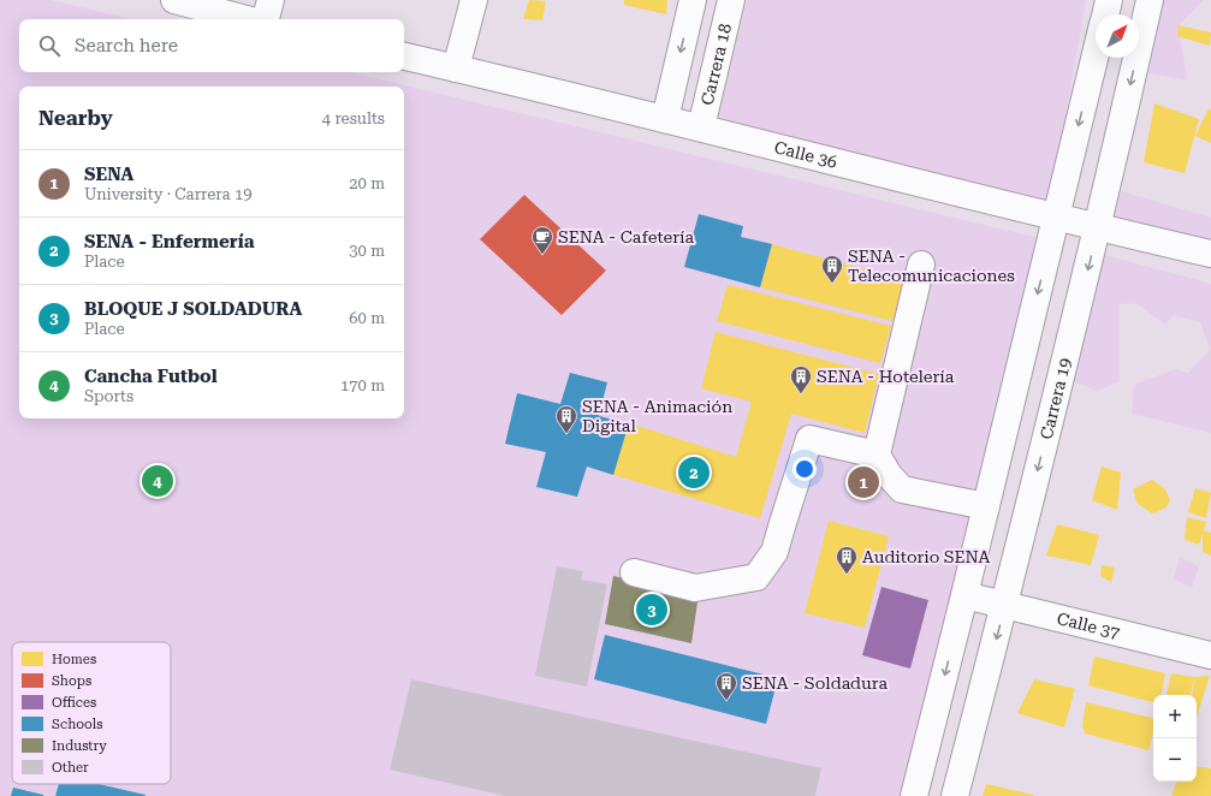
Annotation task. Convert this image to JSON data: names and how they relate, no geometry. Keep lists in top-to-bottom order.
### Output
{
  "streets": {
    "street": [
      "Carrera 18",
      "Calle 36",
      "Carrera 19",
      "Calle 37"
    ]
  },
  "crossings": [
    ["Carrera 18", "Calle 36"],
    ["Calle 36", "Carrera 19"],
    ["Carrera 19", "Calle 37"]
  ],
  "places": {
    "cafe": ["SENA - Cafetería"],
    "building": [
      "SENA - Telecomunicaciones",
      "SENA - Hotelería",
      "SENA - Animación Digital",
      "Auditorio SENA",
      "SENA - Soldadura"
    ]
  },
  "legend": [
    "Homes",
    "Shops",
    "Offices",
    "Schools",
    "Industry",
    "Other"
  ],
  "north": "top right",
  "page": {
    "search": "Search here",
    "heading": ["Nearby", "4 results"],
    "list": [
      {
        "mark": "1",
        "name": "SENA",
        "note": "University · Carrera 19",
        "value": "20 m"
      },
      {
        "mark": "2",
        "name": "SENA - Enfermería",
        "note": "Place",
        "value": "30 m"
      },
      {
        "mark": "3",
        "name": "BLOQUE J SOLDADURA",
        "note": "Place",
        "value": "60 m"
      },
      {
        "mark": "4",
        "name": "Cancha Futbol",
        "note": "Sports",
        "value": "170 m"
      }
    ],
    "pins": [
      "2",
      "4",
      "1",
      "3"
    ],
    "map_buttons": ["+", "−"]
  }
}
